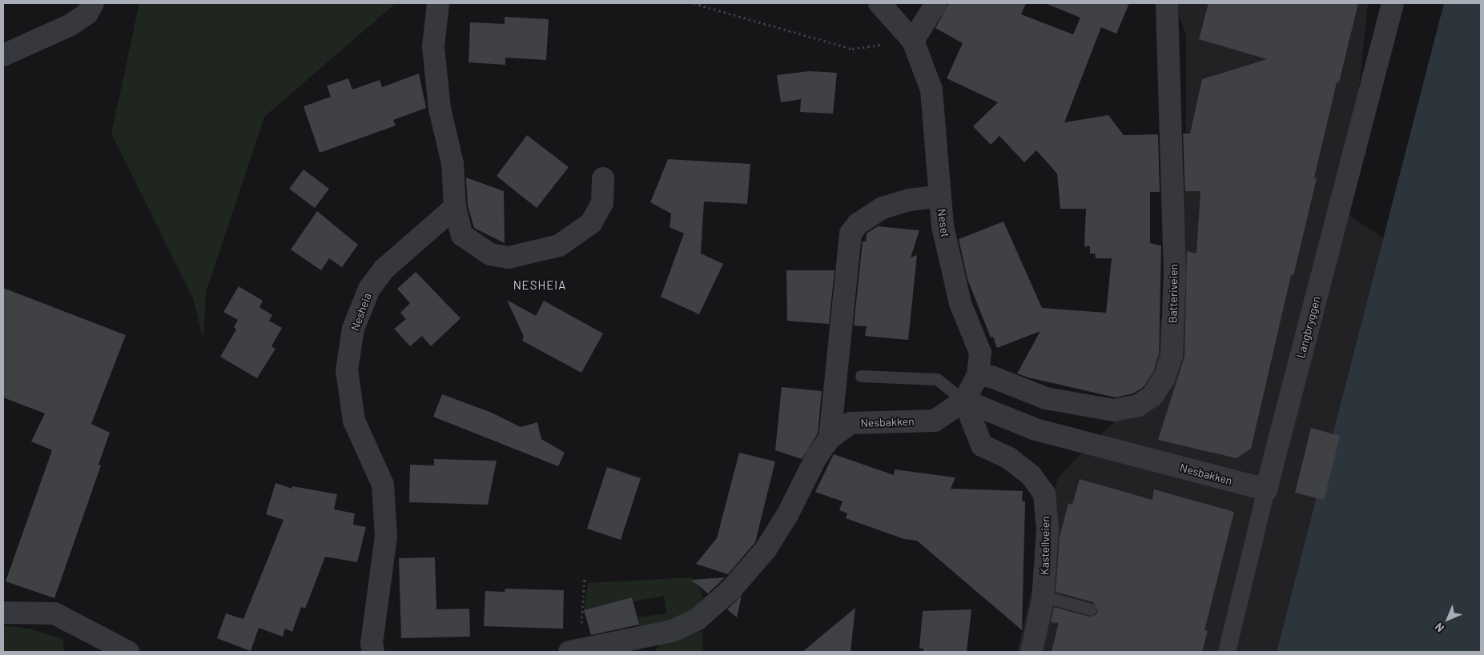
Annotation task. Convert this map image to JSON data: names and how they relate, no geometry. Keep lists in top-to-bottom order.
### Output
{
  "streets": {
    "street": [
      "Neset",
      "Batteriveien",
      "Nesheia",
      "Langbryggen",
      "Nesbakken",
      "Kastellveien"
    ]
  },
  "crossings": [
    ["Neset", "Batteriveien"],
    ["Neset", "Nesbakken"],
    ["Neset", "Kastellveien"],
    ["Langbryggen", "Nesbakken"],
    ["Nesbakken", "Kastellveien"]
  ],
  "districts": ["NESHEIA"],
  "north": "bottom left"
}
